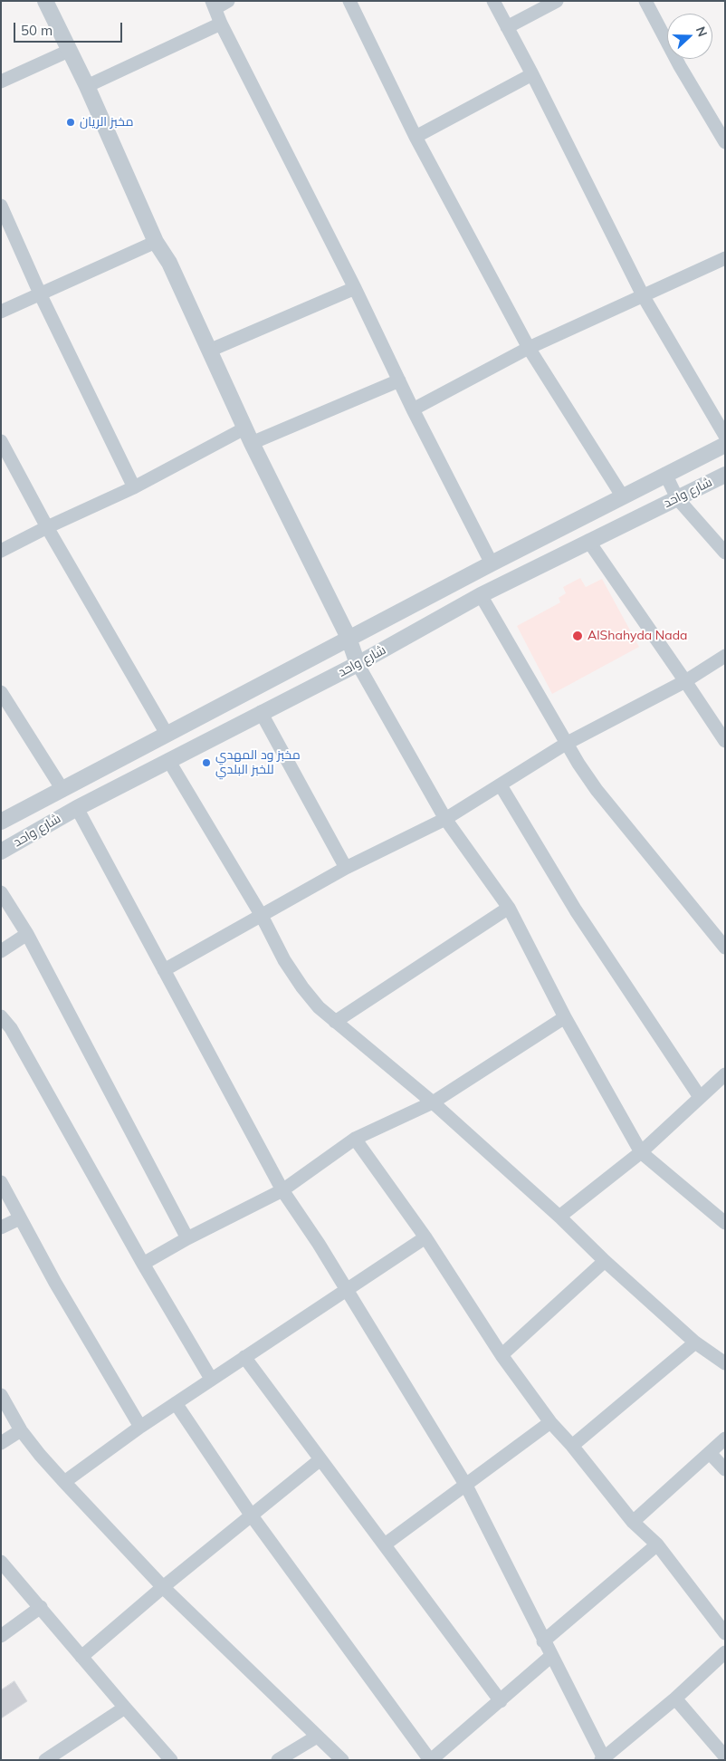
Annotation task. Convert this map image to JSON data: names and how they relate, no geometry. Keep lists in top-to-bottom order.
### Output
{
  "streets": {
    "street": ["شارع واحد"]
  },
  "places": ["مخبز الريان", "AlShahyda Nada", "مخبز ود المهدي للخبز البلدي"],
  "scale_bar": "50 m",
  "north": "right"
}
